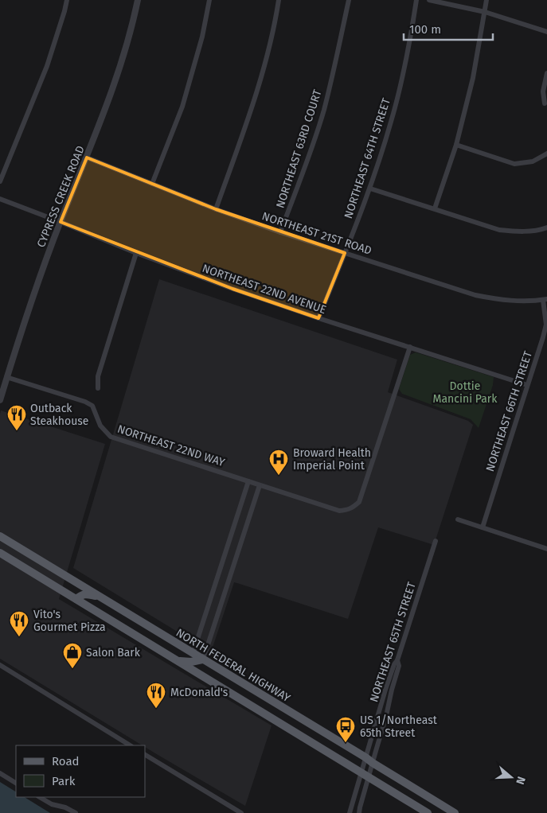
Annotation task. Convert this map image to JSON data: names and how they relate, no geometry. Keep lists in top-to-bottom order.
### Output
{
  "streets": {
    "main road": ["NORTH FEDERAL HIGHWAY"],
    "street": [
      "NORTHEAST 63RD COURT",
      "NORTHEAST 64TH STREET",
      "CYPRESS CREEK ROAD",
      "NORTHEAST 21ST ROAD",
      "NORTHEAST 22ND AVENUE",
      "NORTHEAST 66TH STREET",
      "NORTHEAST 22ND WAY",
      "NORTHEAST 65TH STREET"
    ]
  },
  "crossings": [
    ["NORTHEAST 63RD COURT", "NORTHEAST 21ST ROAD"],
    ["NORTHEAST 64TH STREET", "NORTHEAST 21ST ROAD"],
    ["NORTHEAST 64TH STREET", "NORTHEAST 22ND AVENUE"],
    ["CYPRESS CREEK ROAD", "NORTHEAST 21ST ROAD"],
    ["CYPRESS CREEK ROAD", "NORTHEAST 22ND AVENUE"],
    ["CYPRESS CREEK ROAD", "NORTHEAST 22ND WAY"],
    ["NORTHEAST 21ST ROAD", "NORTHEAST 66TH STREET"],
    ["NORTHEAST 22ND AVENUE", "NORTHEAST 66TH STREET"],
    ["NORTHEAST 22ND AVENUE", "NORTHEAST 22ND WAY"],
    ["NORTHEAST 65TH STREET", "NORTH FEDERAL HIGHWAY"]
  ],
  "parks": ["Dottie Mancini Park"],
  "places": {
    "restaurant": ["Outback Steakhouse", "Vito's Gourmet Pizza", "McDonald's"],
    "hospital": ["Broward Health Imperial Point"],
    "shop": ["Salon Bark"],
    "bus stop": ["US 1/Northeast 65th Street"]
  },
  "legend": ["Road", "Park"],
  "scale_bar": "100 m",
  "north": "right"
}
